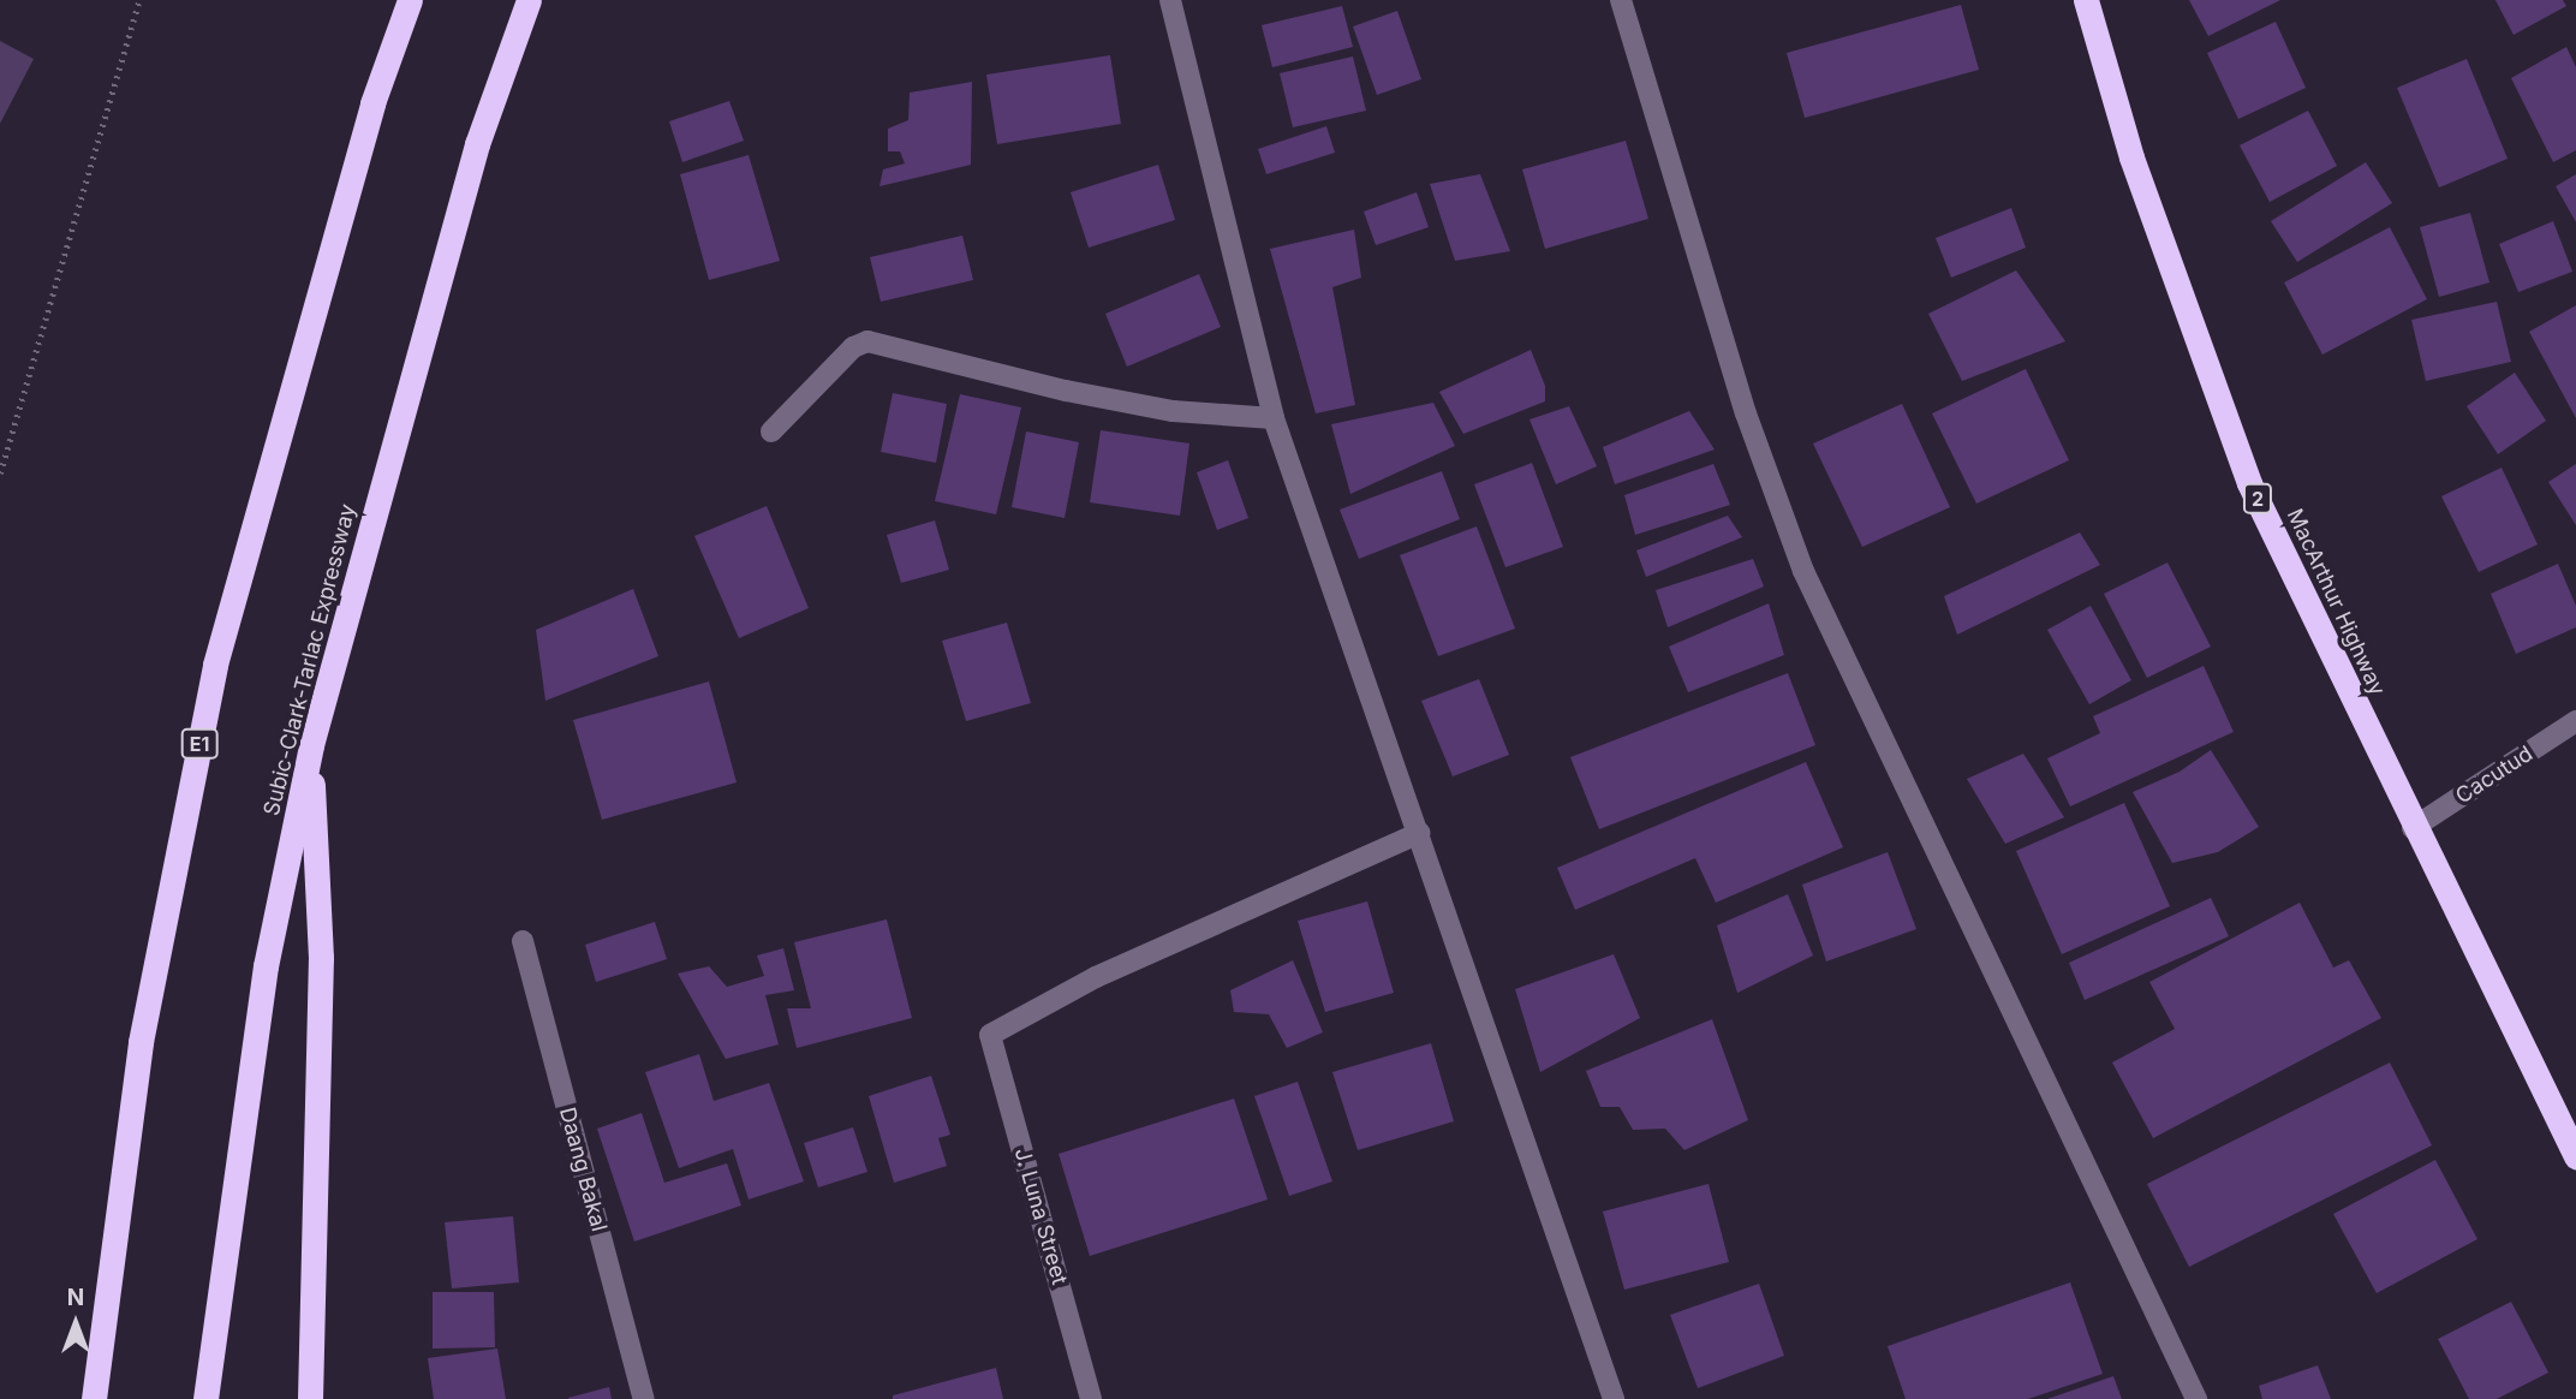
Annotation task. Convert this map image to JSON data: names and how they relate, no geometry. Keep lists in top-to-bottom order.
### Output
{
  "streets": {
    "highway": [
      "2",
      "MacArthur Highway",
      "Subic-Clark-Tarlac Expressway",
      "E1"
    ],
    "street": ["Cacutud", "Daang Bakal", "J. Luna Street"]
  },
  "crossings": [
    ["MacArthur Highway", "Cacutud"]
  ],
  "north": "top"
}
